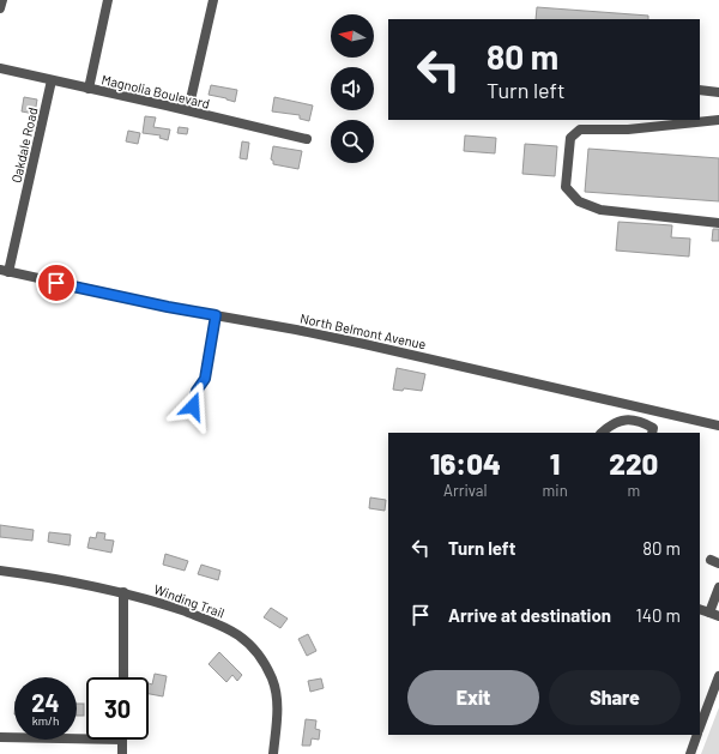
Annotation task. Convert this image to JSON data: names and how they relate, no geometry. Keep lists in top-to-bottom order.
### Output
{
  "streets": {
    "street": [
      "Magnolia Boulevard",
      "Oakdale Road",
      "North Belmont Avenue",
      "Winding Trail"
    ]
  },
  "crossings": [
    ["Magnolia Boulevard", "Oakdale Road"],
    ["Oakdale Road", "North Belmont Avenue"]
  ],
  "north": "left",
  "page": {
    "turn": ["80 m", "Turn left"],
    "eta": [
      "16:04",
      "Arrival",
      "1",
      "min",
      "220",
      "m"
    ],
    "list": [
      {
        "name": "Turn left",
        "value": "80 m"
      },
      {
        "name": "Arrive at destination",
        "value": "140 m"
      }
    ],
    "buttons": ["Exit", "Share"],
    "speed": "24 km/h",
    "limit": "30"
  }
}
